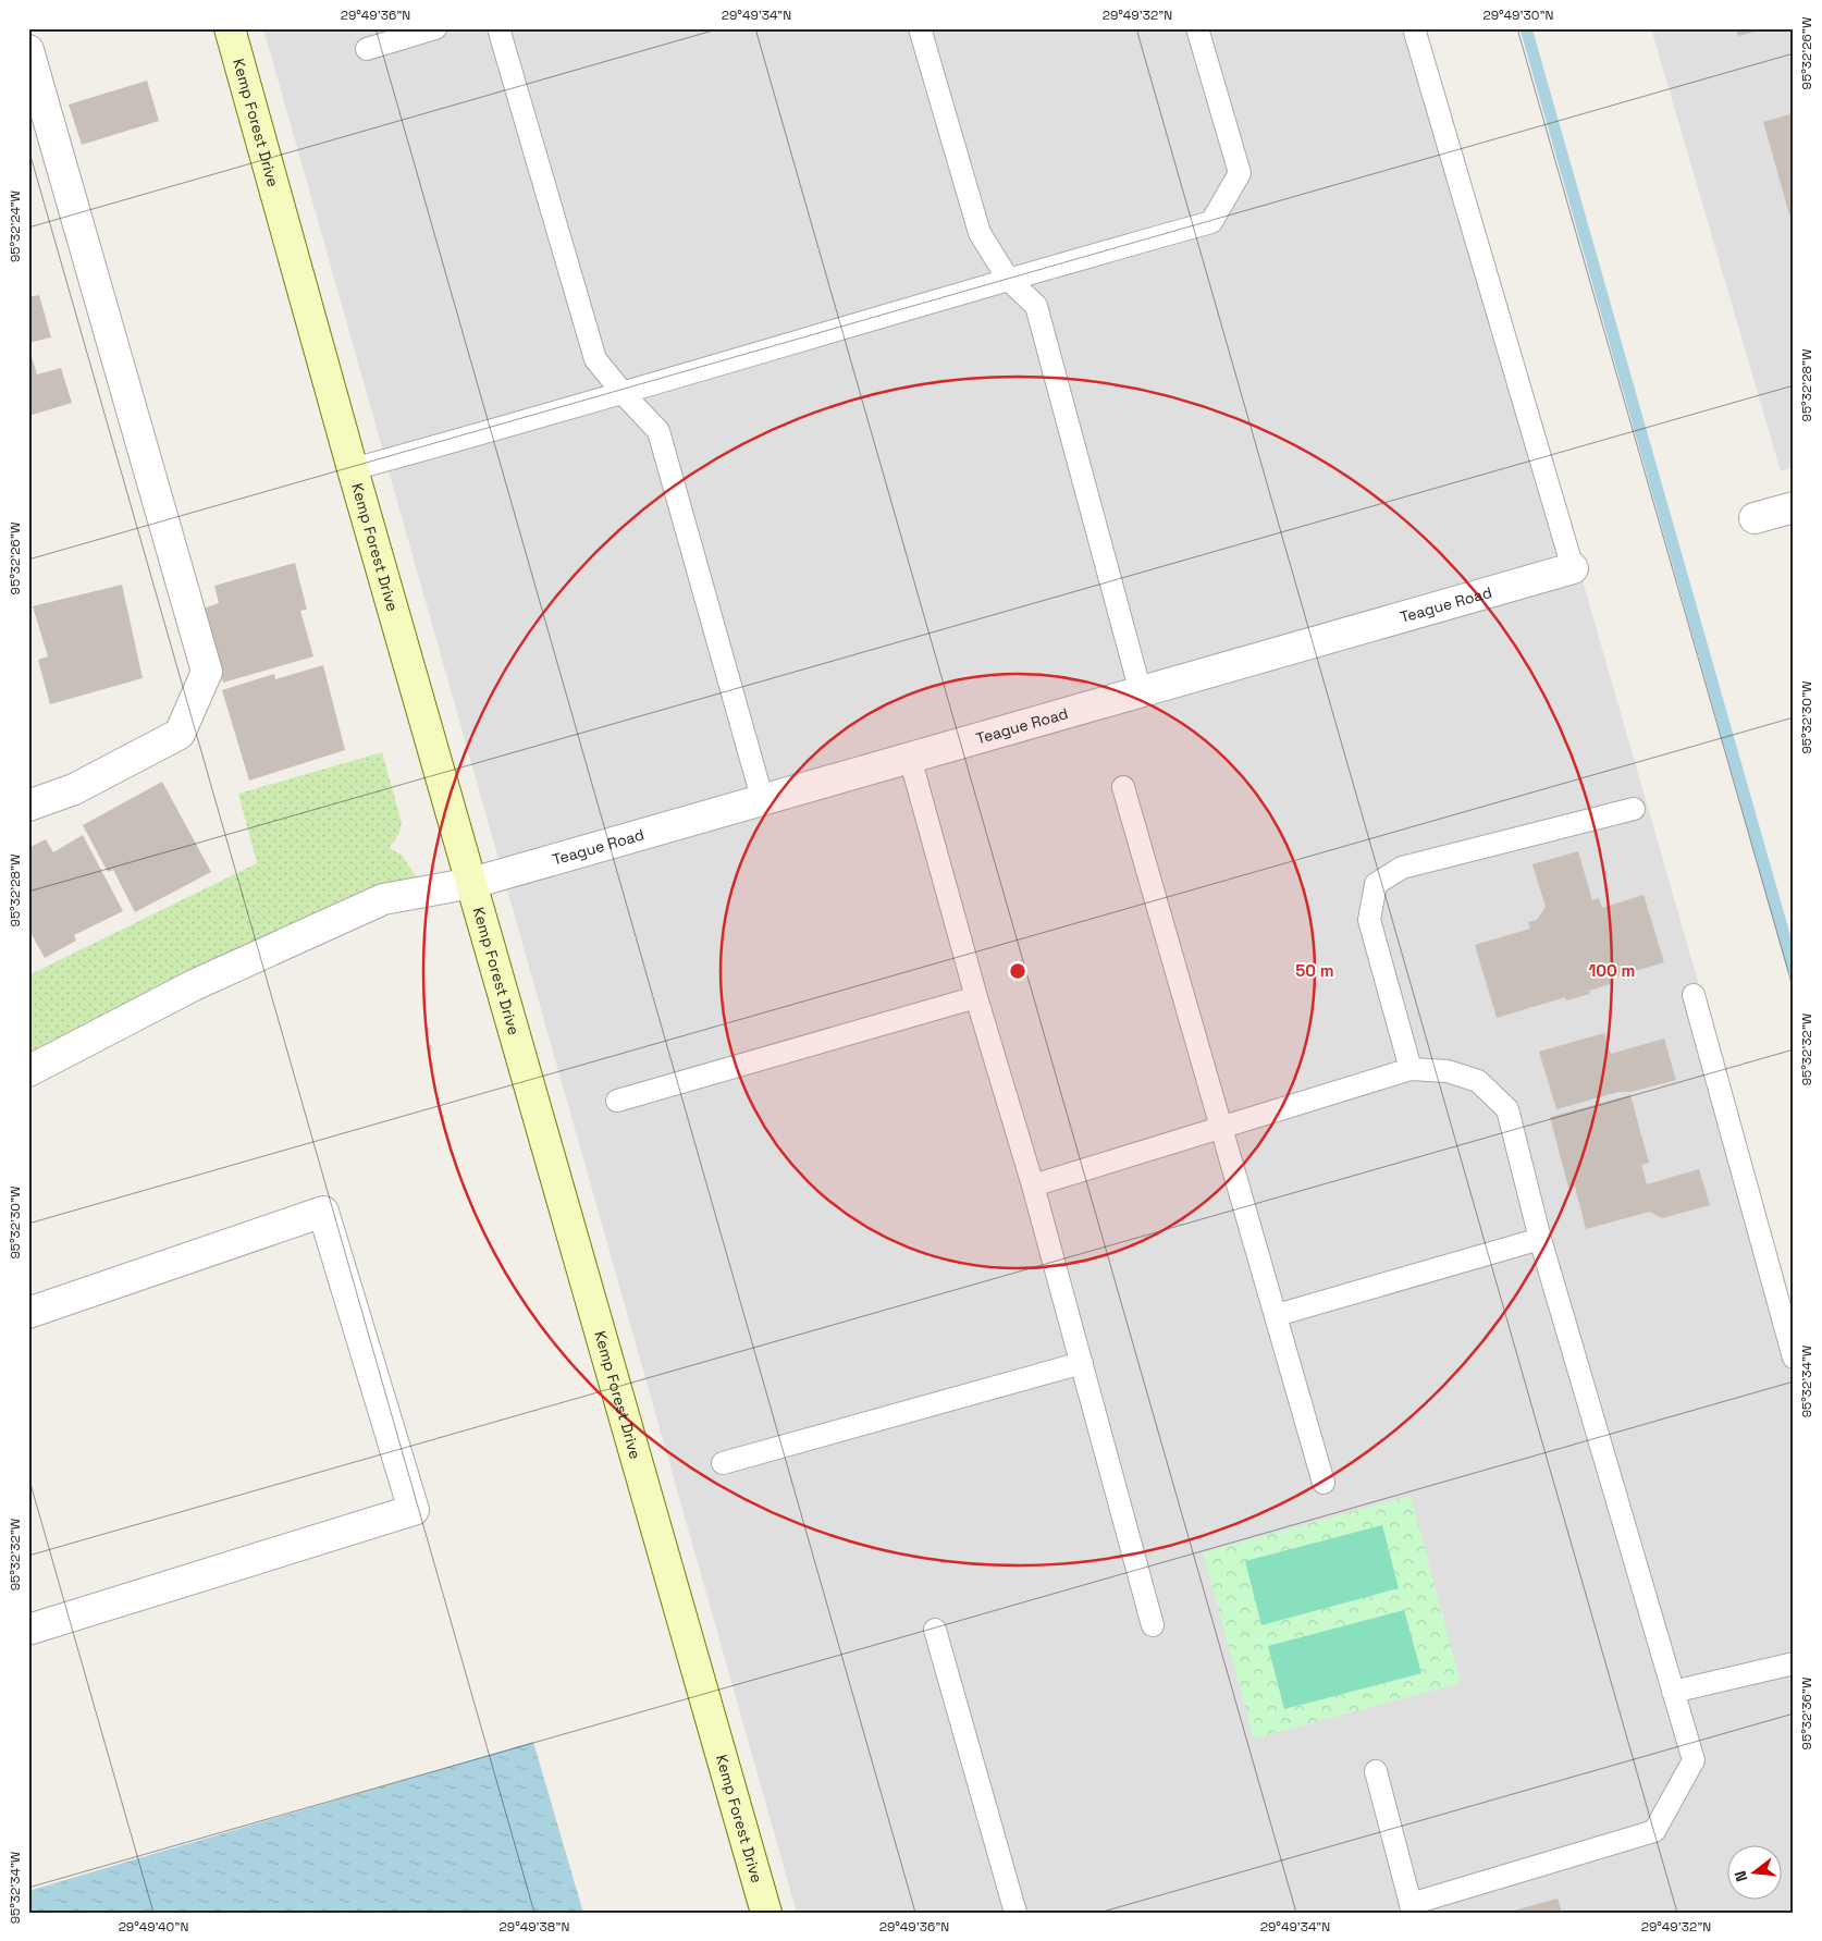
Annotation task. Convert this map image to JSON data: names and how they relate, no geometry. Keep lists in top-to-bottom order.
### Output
{
  "streets": {
    "street": ["Kemp Forest Drive", "Teague Road"]
  },
  "crossings": [
    ["Kemp Forest Drive", "Teague Road"]
  ],
  "north": "left",
  "coordinates": [
    "29°49'36\"N",
    "29°49'34\"N",
    "29°49'32\"N",
    "29°49'30\"N",
    "95°32'26\"W",
    "95°32'24\"W",
    "95°32'28\"W",
    "95°32'30\"W",
    "95°32'32\"W",
    "95°32'34\"W",
    "95°32'36\"W",
    "29°49'40\"N",
    "29°49'38\"N"
  ],
  "rings": ["50 m", "100 m"]
}
